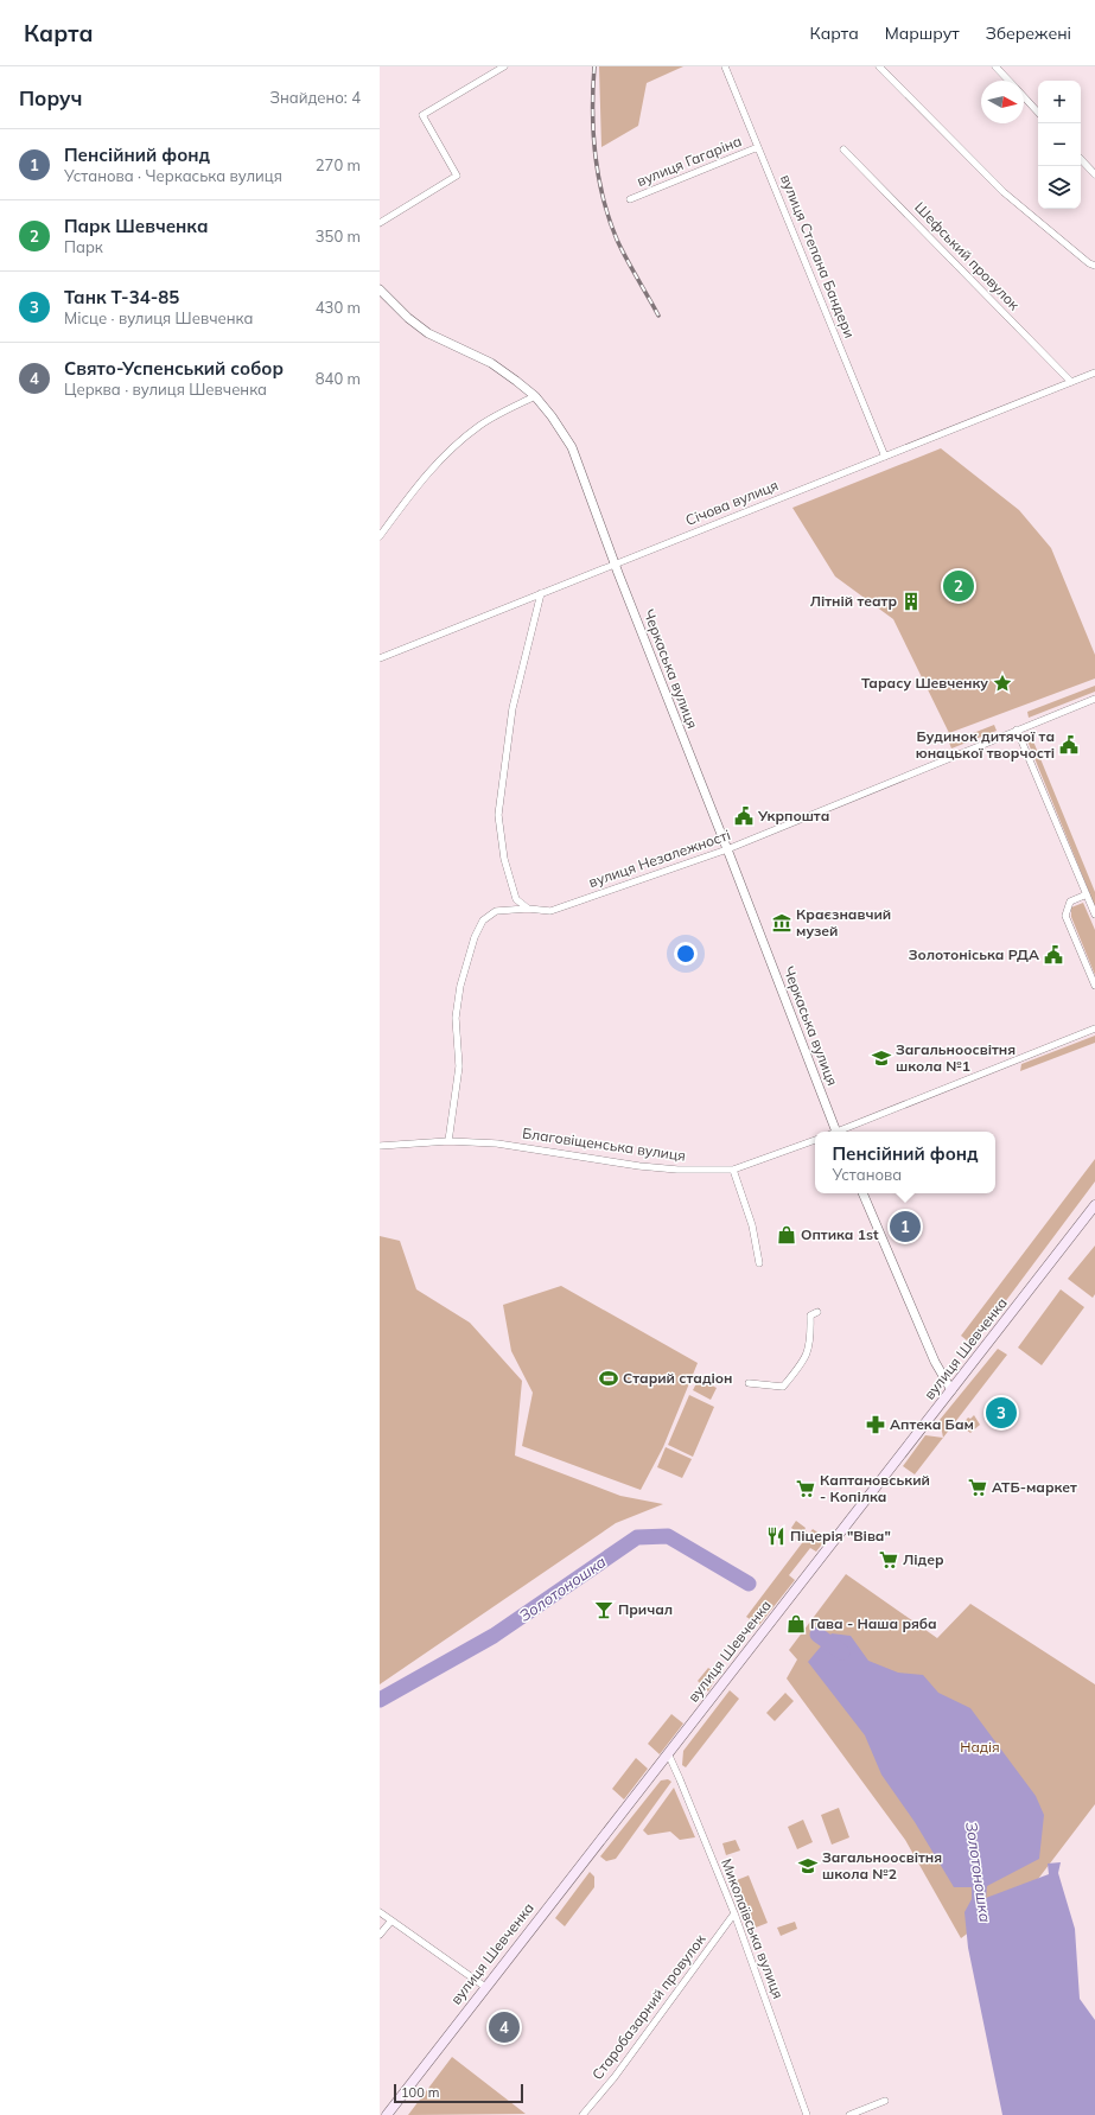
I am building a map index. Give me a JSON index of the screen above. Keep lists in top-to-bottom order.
{
  "streets": {
    "main road": ["вулиця Шевченка"],
    "street": [
      "вулиця Гагаріна",
      "вулиця Степана Бандери",
      "Шефський провулок",
      "Січова вулиця",
      "Черкаська вулиця",
      "вулиця Незалежності",
      "Благовіщенська вулиця",
      "Миколаївська вулиця",
      "Старобазарний провулок"
    ]
  },
  "crossings": [
    ["вулиця Гагаріна", "вулиця Степана Бандери"],
    ["вулиця Степана Бандери", "Січова вулиця"],
    ["Шефський провулок", "Січова вулиця"],
    ["Січова вулиця", "Черкаська вулиця"],
    ["Черкаська вулиця", "вулиця Незалежності"],
    ["вулиця Незалежності", "Благовіщенська вулиця"],
    ["вулиця Шевченка", "Миколаївська вулиця"],
    ["Миколаївська вулиця", "Старобазарний провулок"]
  ],
  "water": ["Золотоношка"],
  "parks": ["Надія"],
  "places": {
    "building": ["Літній театр"],
    "place": ["Тарасу Шевченку"],
    "public building": ["Будинок дитячої та юнацької творчості", "Укрпошта", "Золотоніська РДА"],
    "museum": ["Краєзнавчий музей"],
    "school or university": ["Загальноосвітня школа №1", "Загальноосвітня школа №2"],
    "shop": ["Оптика 1st", "Гава - Наша ряба"],
    "sports": ["Старий стадіон"],
    "pharmacy": ["Аптека Бам"],
    "supermarket": ["АТБ-маркет", "Каптановський - Копілка", "Лідер"],
    "restaurant": ["Піцерія \"Віва\""],
    "bar": ["Причал"]
  },
  "scale_bar": "100 m",
  "north": "right",
  "page": {
    "header": "Карта",
    "nav": ["Карта", "Маршрут", "Збережені"],
    "heading": ["Поруч", "Знайдено: 4"],
    "map_buttons": ["+", "−"],
    "list": [
      {
        "mark": "1",
        "name": "Пенсійний фонд",
        "note": "Установа · Черкаська вулиця",
        "value": "270 m"
      },
      {
        "mark": "2",
        "name": "Парк Шевченка",
        "note": "Парк",
        "value": "350 m"
      },
      {
        "mark": "3",
        "name": "Танк Т-34-85",
        "note": "Місце · вулиця Шевченка",
        "value": "430 m"
      },
      {
        "mark": "4",
        "name": "Свято-Успенський собор",
        "note": "Церква · вулиця Шевченка",
        "value": "840 m"
      }
    ],
    "pins": [
      "2",
      "1",
      "3",
      "4"
    ],
    "popup": ["Пенсійний фонд", "Установа"],
    "scale": "100 m"
  }
}
